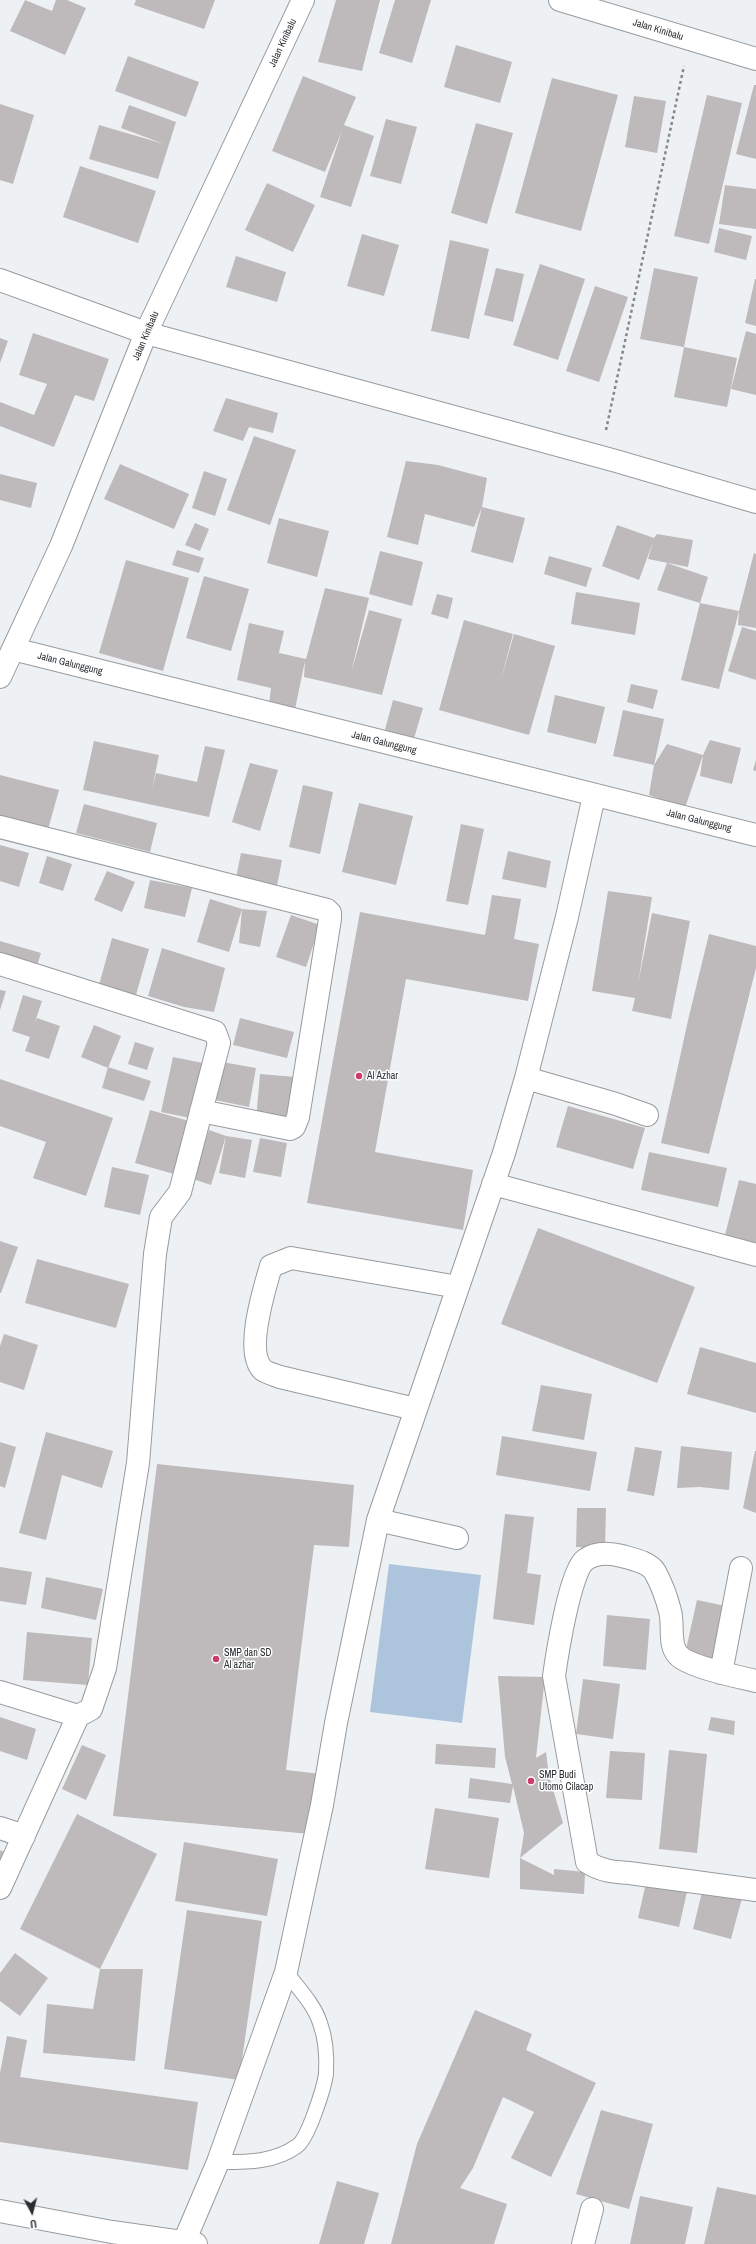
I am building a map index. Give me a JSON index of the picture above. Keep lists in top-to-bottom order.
{
  "streets": {
    "street": ["Jalan Kinibalu", "Jalan Galunggung"]
  },
  "crossings": [
    ["Jalan Kinibalu", "Jalan Galunggung"]
  ],
  "places": ["Al Azhar", "SMP dan SD Al azhar", "SMP Budi Utomo Cilacap"],
  "north": "bottom"
}
